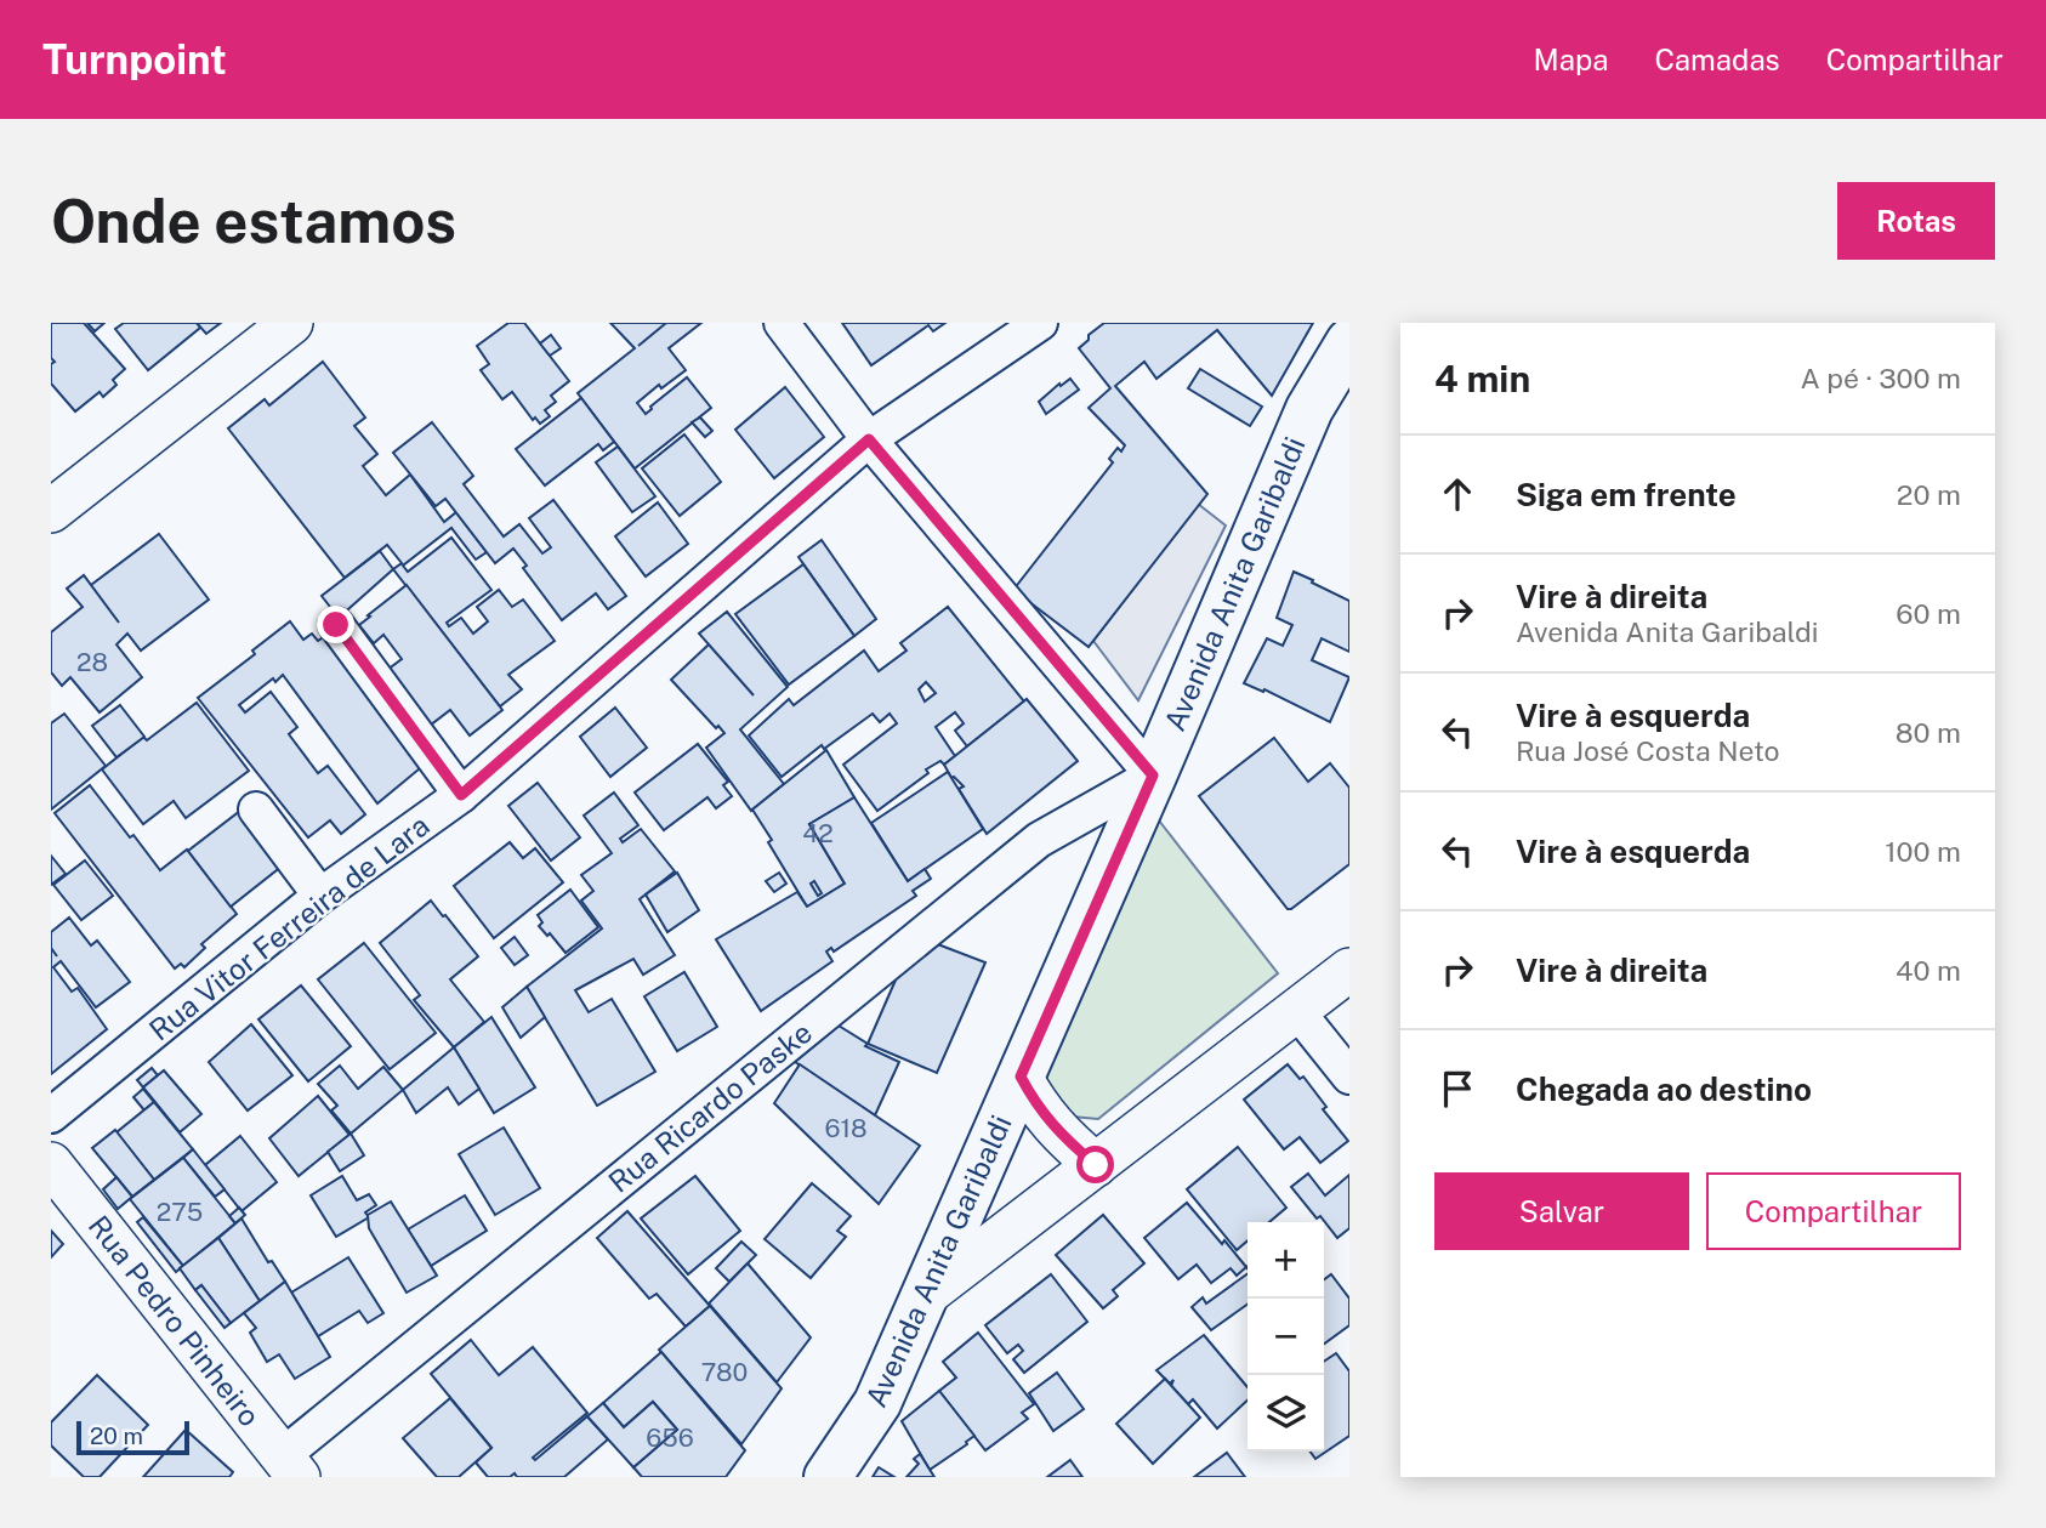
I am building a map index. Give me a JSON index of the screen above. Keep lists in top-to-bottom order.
{
  "streets": {
    "main road": ["Avenida Anita Garibaldi"],
    "street": ["Rua Vitor Ferreira de Lara", "Rua Ricardo Paske", "Rua Pedro Pinheiro"]
  },
  "crossings": [
    ["Avenida Anita Garibaldi", "Rua Ricardo Paske"],
    ["Rua Ricardo Paske", "Rua Pedro Pinheiro"]
  ],
  "house_numbers": [
    "28",
    "42",
    "618",
    "275",
    "780",
    "656"
  ],
  "scale_bar": "20 m",
  "page": {
    "header": "Turnpoint",
    "nav": ["Mapa", "Camadas", "Compartilhar"],
    "buttons": [
      "Rotas",
      ["Salvar", "Compartilhar"]
    ],
    "title": "Onde estamos",
    "heading": ["4 min", "A pé · 300 m"],
    "list": [
      ["Siga em frente", "20 m"],
      ["Vire à direita", "Avenida Anita Garibaldi", "60 m"],
      ["Vire à esquerda", "Rua José Costa Neto", "80 m"],
      ["Vire à esquerda", "100 m"],
      ["Vire à direita", "40 m"],
      "Chegada ao destino"
    ],
    "map_buttons": ["+", "−"],
    "scale": "20 m"
  }
}
